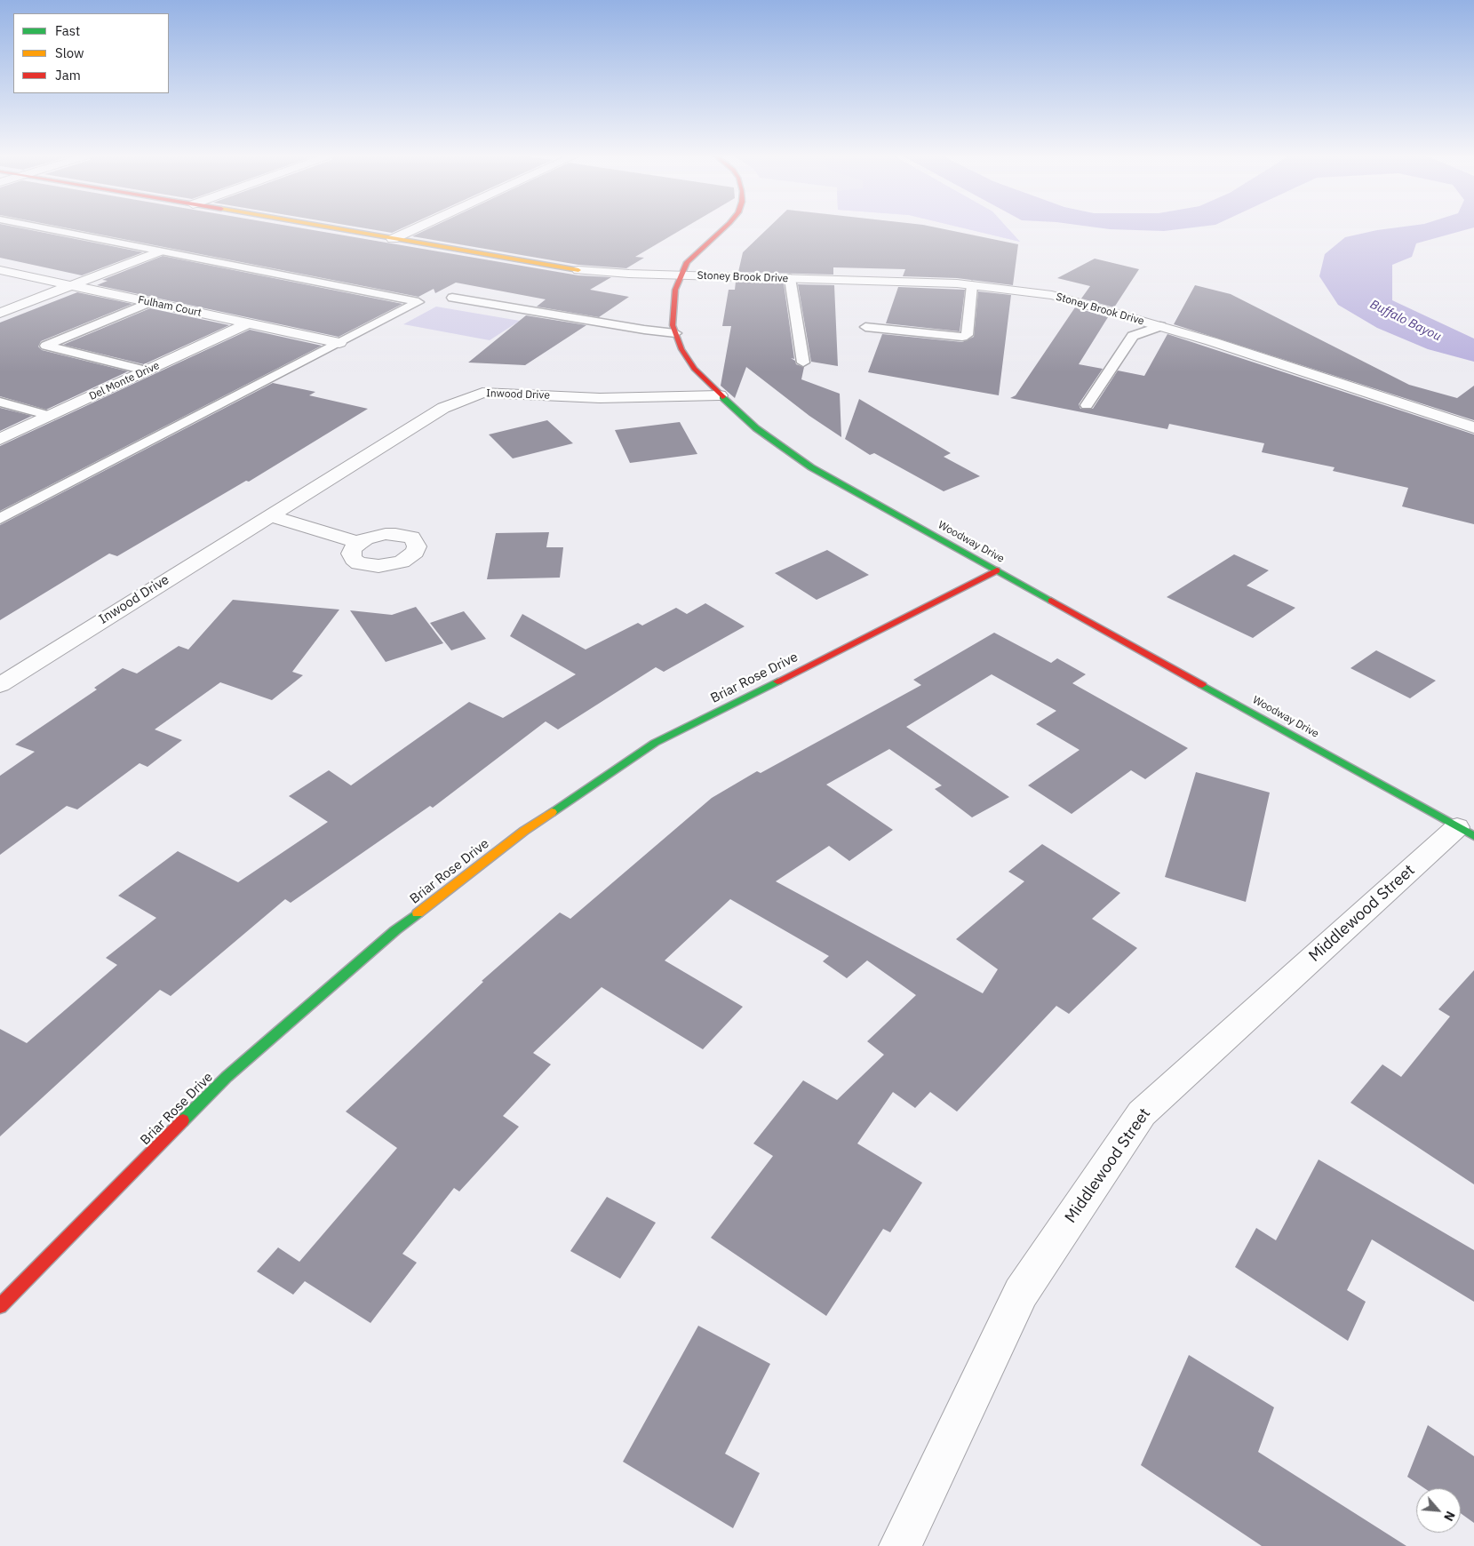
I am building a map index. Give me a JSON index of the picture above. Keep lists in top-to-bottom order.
{
  "streets": {
    "street": [
      "Stoney Brook Drive",
      "Fulham Court",
      "Del Monte Drive",
      "Inwood Drive",
      "Woodway Drive",
      "Briar Rose Drive",
      "Middlewood Street"
    ]
  },
  "crossings": [
    ["Stoney Brook Drive", "Woodway Drive"],
    ["Fulham Court", "Del Monte Drive"],
    ["Inwood Drive", "Woodway Drive"],
    ["Woodway Drive", "Briar Rose Drive"],
    ["Woodway Drive", "Middlewood Street"]
  ],
  "water": ["Buffalo Bayou"],
  "legend": ["Fast", "Slow", "Jam"],
  "north": "bottom right"
}
